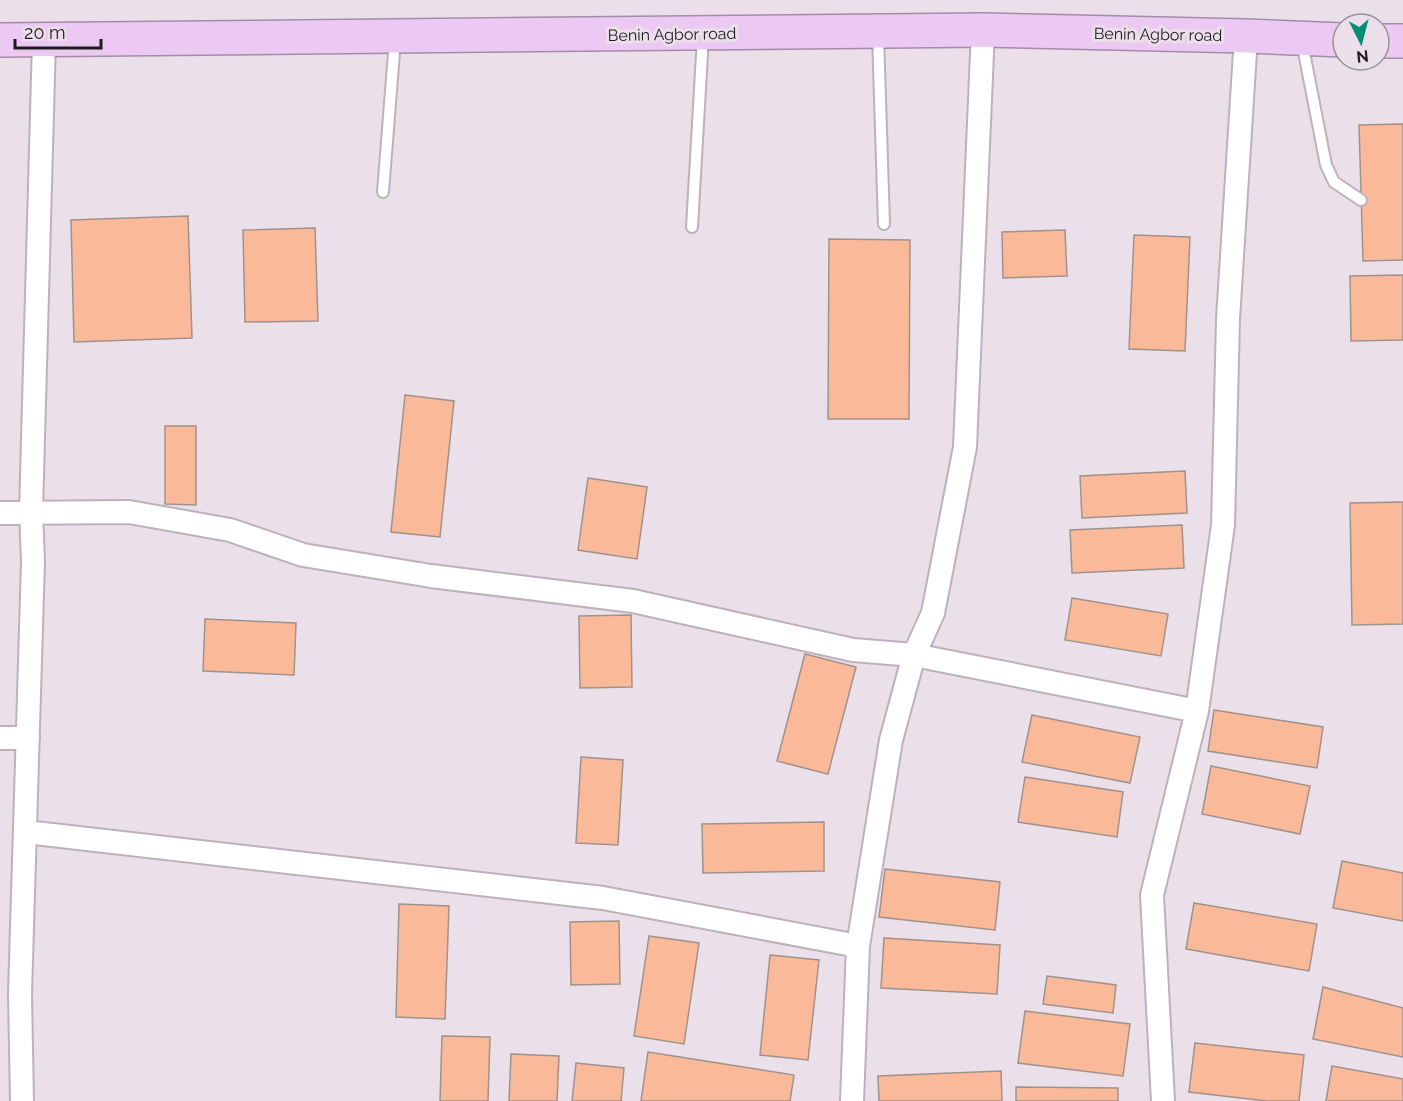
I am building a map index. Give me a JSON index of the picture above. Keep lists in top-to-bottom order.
{
  "streets": {
    "highway": ["Benin Agbor road"]
  },
  "scale_bar": "20 m",
  "north": "bottom"
}
